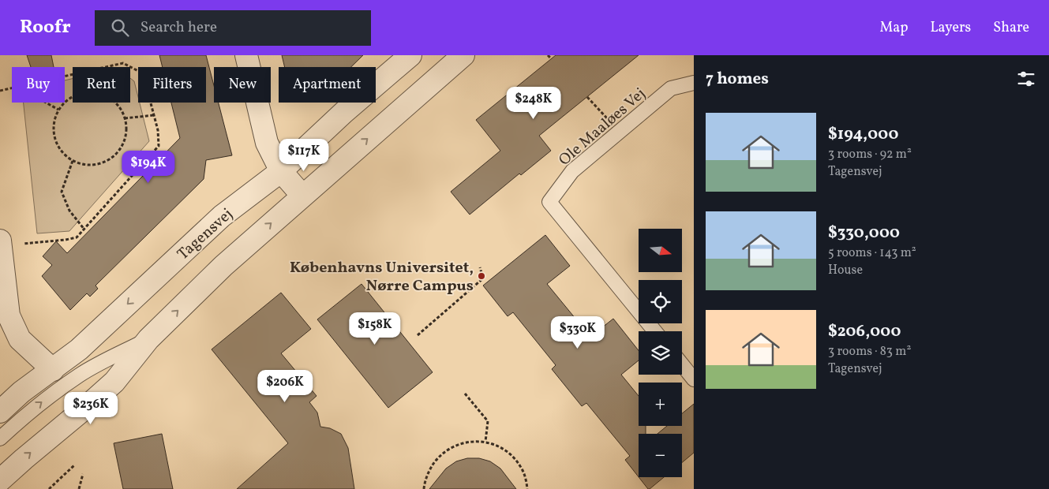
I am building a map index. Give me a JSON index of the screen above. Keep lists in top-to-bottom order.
{
  "streets": {
    "street": ["Tagensvej"],
    "lane": ["Ole Maaløes Vej"]
  },
  "places": ["Københavns Universitet, Nørre Campus"],
  "north": "right",
  "page": {
    "header": "Roofr",
    "search": "Search here",
    "nav": ["Map", "Layers", "Share"],
    "heading": "7 homes",
    "chip": [
      "Buy",
      "Rent",
      "Filters",
      "New",
      "Apartment"
    ],
    "price": [
      "$248K",
      "$117K",
      "$194K",
      "$158K",
      "$330K",
      "$206K",
      "$236K"
    ],
    "list": [
      {
        "name": "$194,000",
        "note": "3 rooms · 92 m² · Tagensvej"
      },
      {
        "name": "$330,000",
        "note": "5 rooms · 143 m² · House"
      },
      {
        "name": "$206,000",
        "note": "3 rooms · 83 m² · Tagensvej"
      }
    ],
    "map_buttons": ["+", "−"]
  }
}
